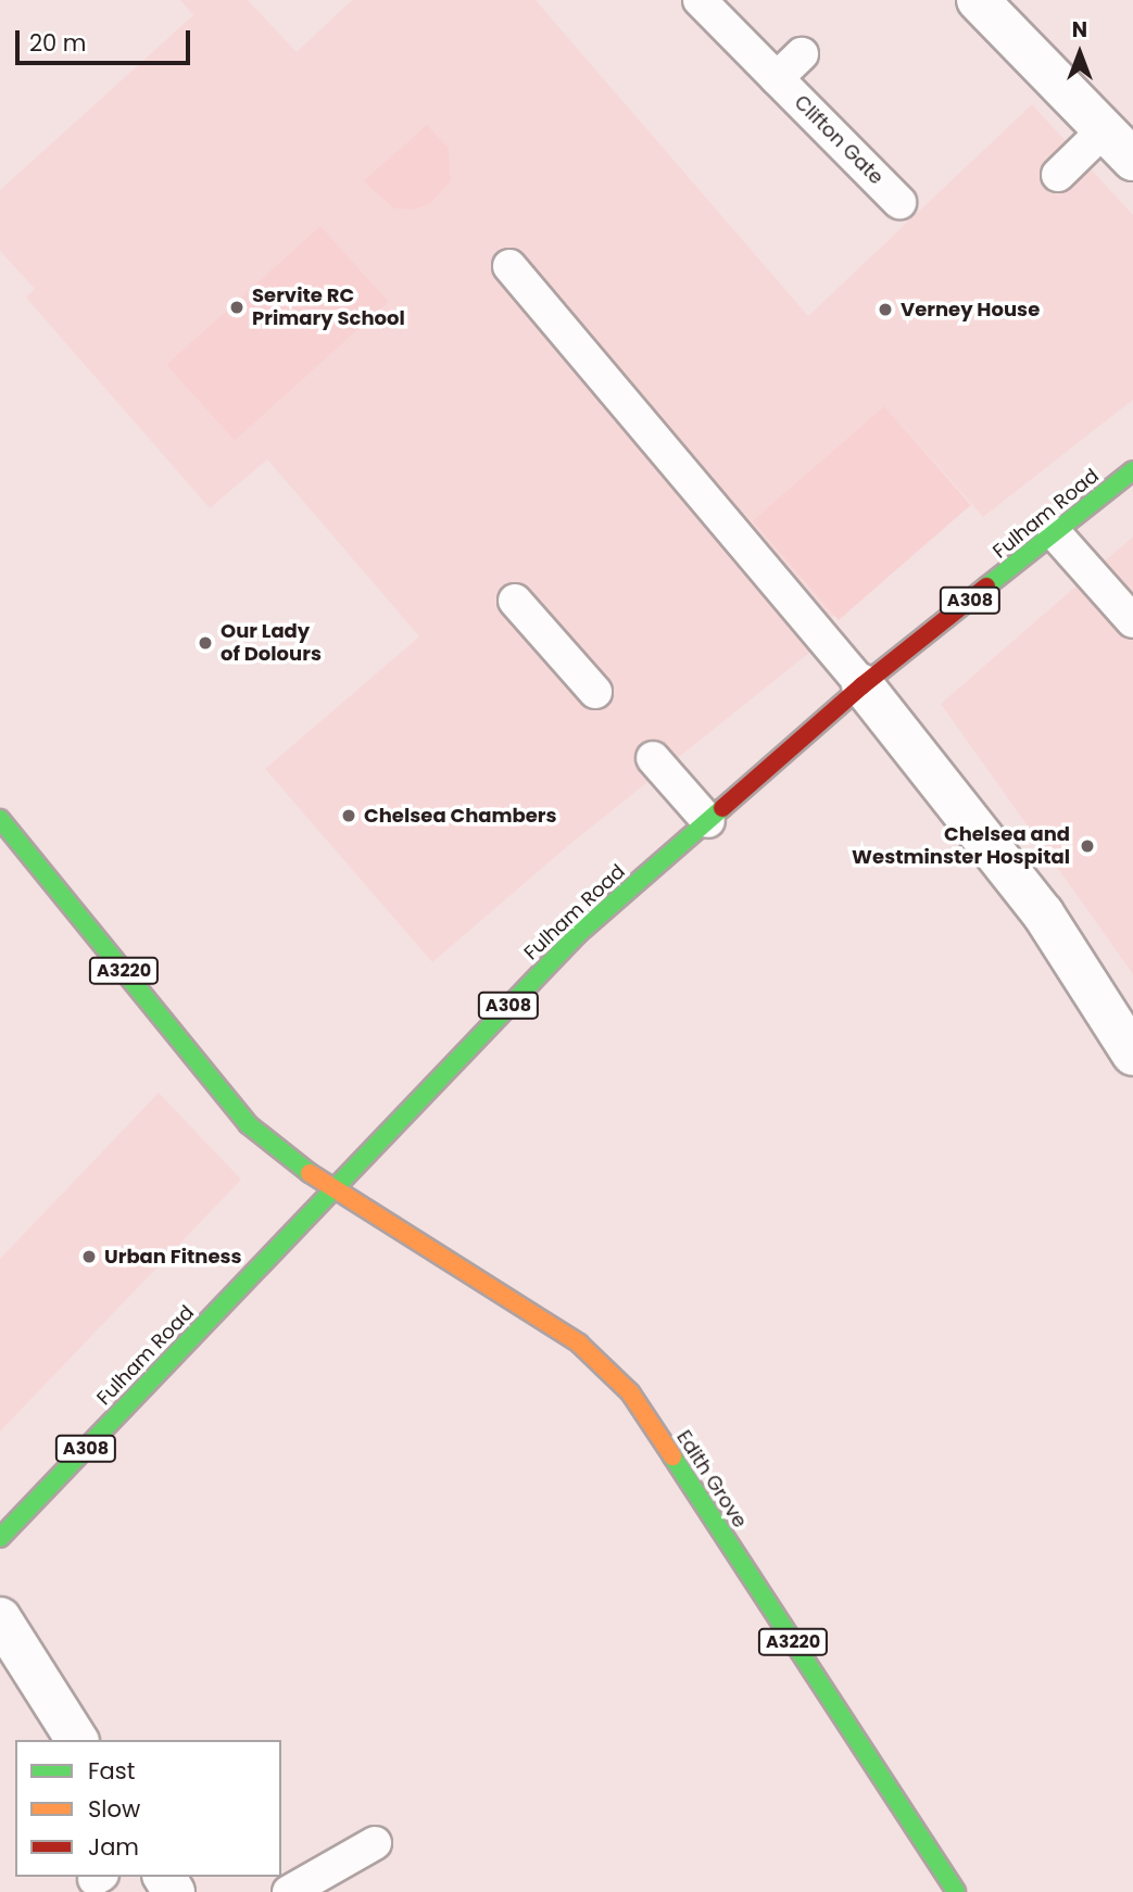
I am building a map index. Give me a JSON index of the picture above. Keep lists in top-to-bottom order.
{
  "streets": {
    "main road": [
      "Fulham Road",
      "A308",
      "A3220",
      "Edith Grove"
    ],
    "lane": ["Clifton Gate"]
  },
  "crossings": [
    ["Fulham Road", "A3220"],
    ["Fulham Road", "Edith Grove"],
    ["A3220", "Edith Grove"]
  ],
  "places": [
    "Servite RC Primary School",
    "Verney House",
    "Our Lady of Dolours",
    "Chelsea Chambers",
    "Chelsea and Westminster Hospital",
    "Urban Fitness"
  ],
  "legend": ["Fast", "Slow", "Jam"],
  "scale_bar": "20 m",
  "north": "top"
}
